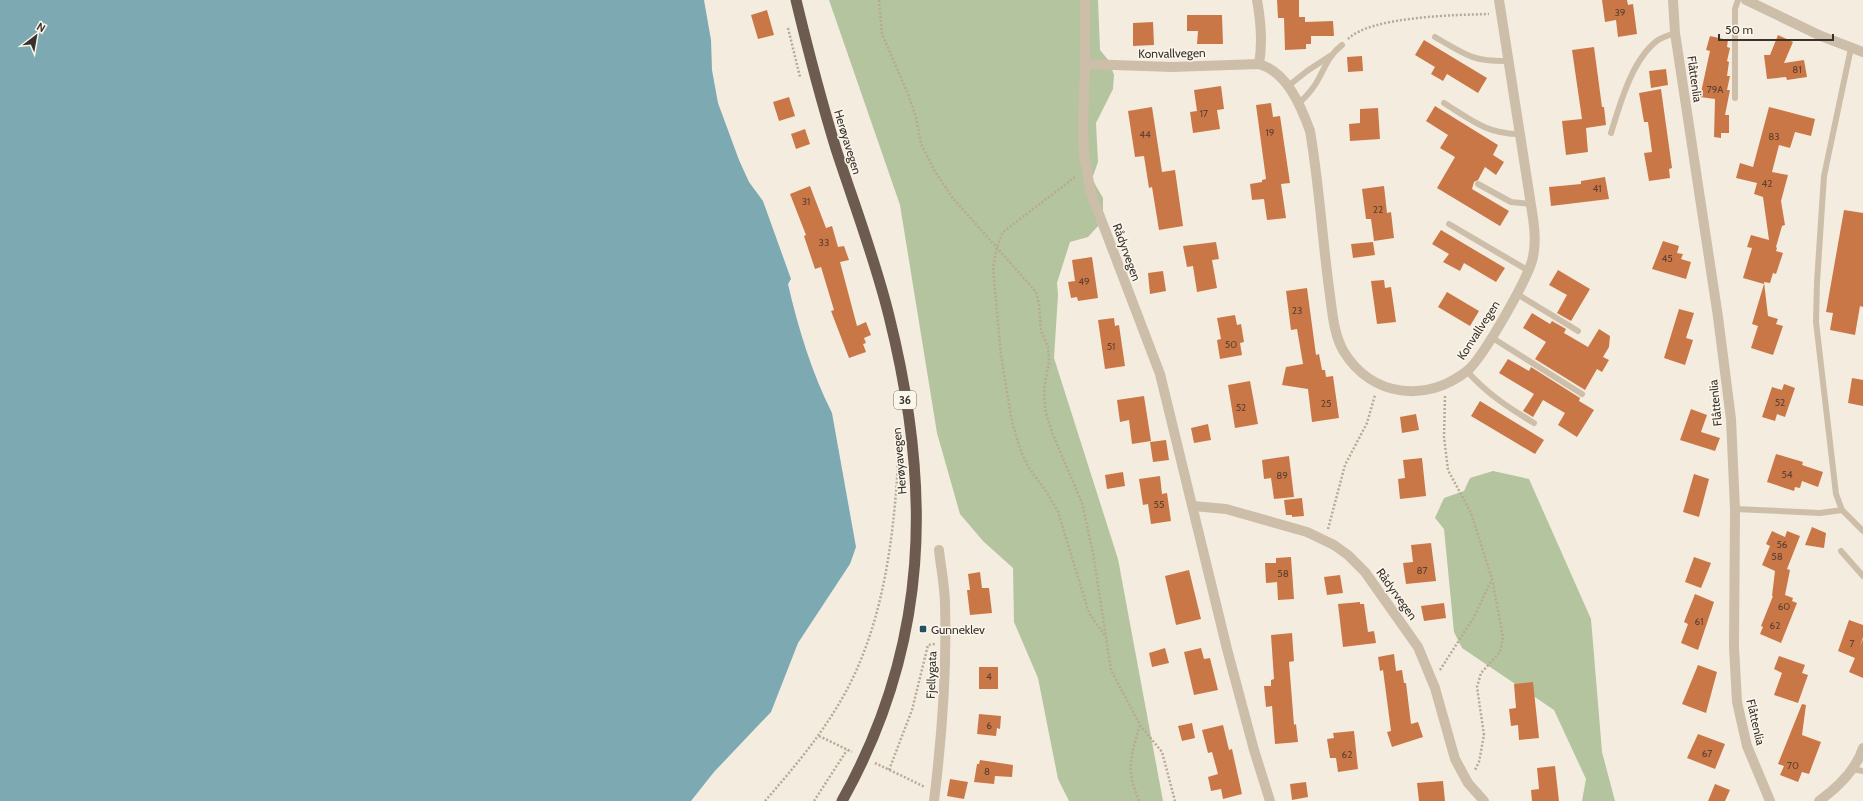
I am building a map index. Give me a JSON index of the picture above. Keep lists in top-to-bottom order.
{
  "streets": {
    "highway": ["Herøyavegen", "36"],
    "street": [
      "Konvallvegen",
      "Flåttenlia",
      "Rådyrvegen",
      "Fjellygata"
    ]
  },
  "crossings": [
    ["Konvallvegen", "Rådyrvegen"]
  ],
  "places": {
    "transit": ["Gunneklev"]
  },
  "house_numbers": [
    "39",
    "81",
    "79A",
    "17",
    "19",
    "44",
    "83",
    "42",
    "41",
    "31",
    "22",
    "33",
    "45",
    "49",
    "23",
    "50",
    "51",
    "52",
    "25",
    "52",
    "54",
    "89",
    "55",
    "56",
    "58",
    "87",
    "58",
    "60",
    "61",
    "62",
    "7",
    "4",
    "6",
    "67",
    "62",
    "70",
    "8"
  ],
  "scale_bar": "50 m",
  "north": "top right"
}
